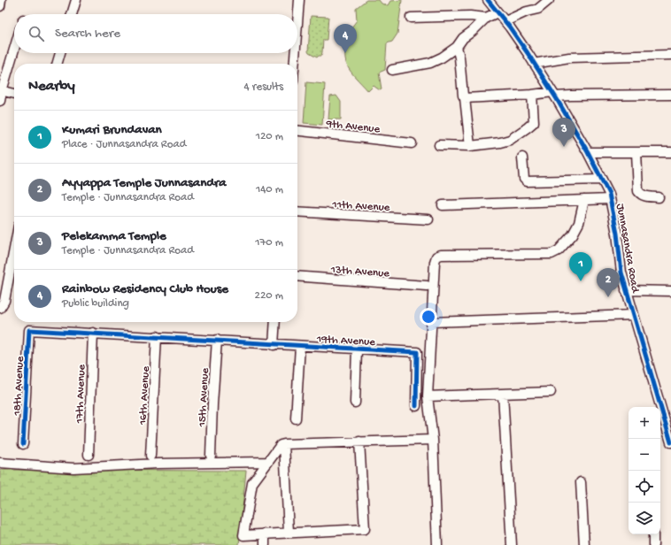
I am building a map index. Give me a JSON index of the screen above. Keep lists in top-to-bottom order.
{
  "streets": {
    "street": [
      "9th Avenue",
      "11th Avenue",
      "Junnasandra Road",
      "13th Avenue",
      "19th Avenue",
      "18th Avenue",
      "17th Avenue",
      "16th Avenue",
      "15th Avenue"
    ]
  },
  "crossings": [
    ["19th Avenue", "18th Avenue"],
    ["19th Avenue", "17th Avenue"],
    ["19th Avenue", "16th Avenue"],
    ["19th Avenue", "15th Avenue"]
  ],
  "page": {
    "search": "Search here",
    "pins": [
      "4",
      "3",
      "1",
      "2"
    ],
    "heading": ["Nearby", "4 results"],
    "list": [
      {
        "mark": "1",
        "name": "Kumari Brundavan",
        "note": "Place · Junnasandra Road",
        "value": "120 m"
      },
      {
        "mark": "2",
        "name": "Ayyappa Temple Junnasandra",
        "note": "Temple · Junnasandra Road",
        "value": "140 m"
      },
      {
        "mark": "3",
        "name": "Pelekamma Temple",
        "note": "Temple · Junnasandra Road",
        "value": "170 m"
      },
      {
        "mark": "4",
        "name": "Rainbow Residency Club House",
        "note": "Public building",
        "value": "220 m"
      }
    ],
    "map_buttons": ["+", "−"]
  }
}
